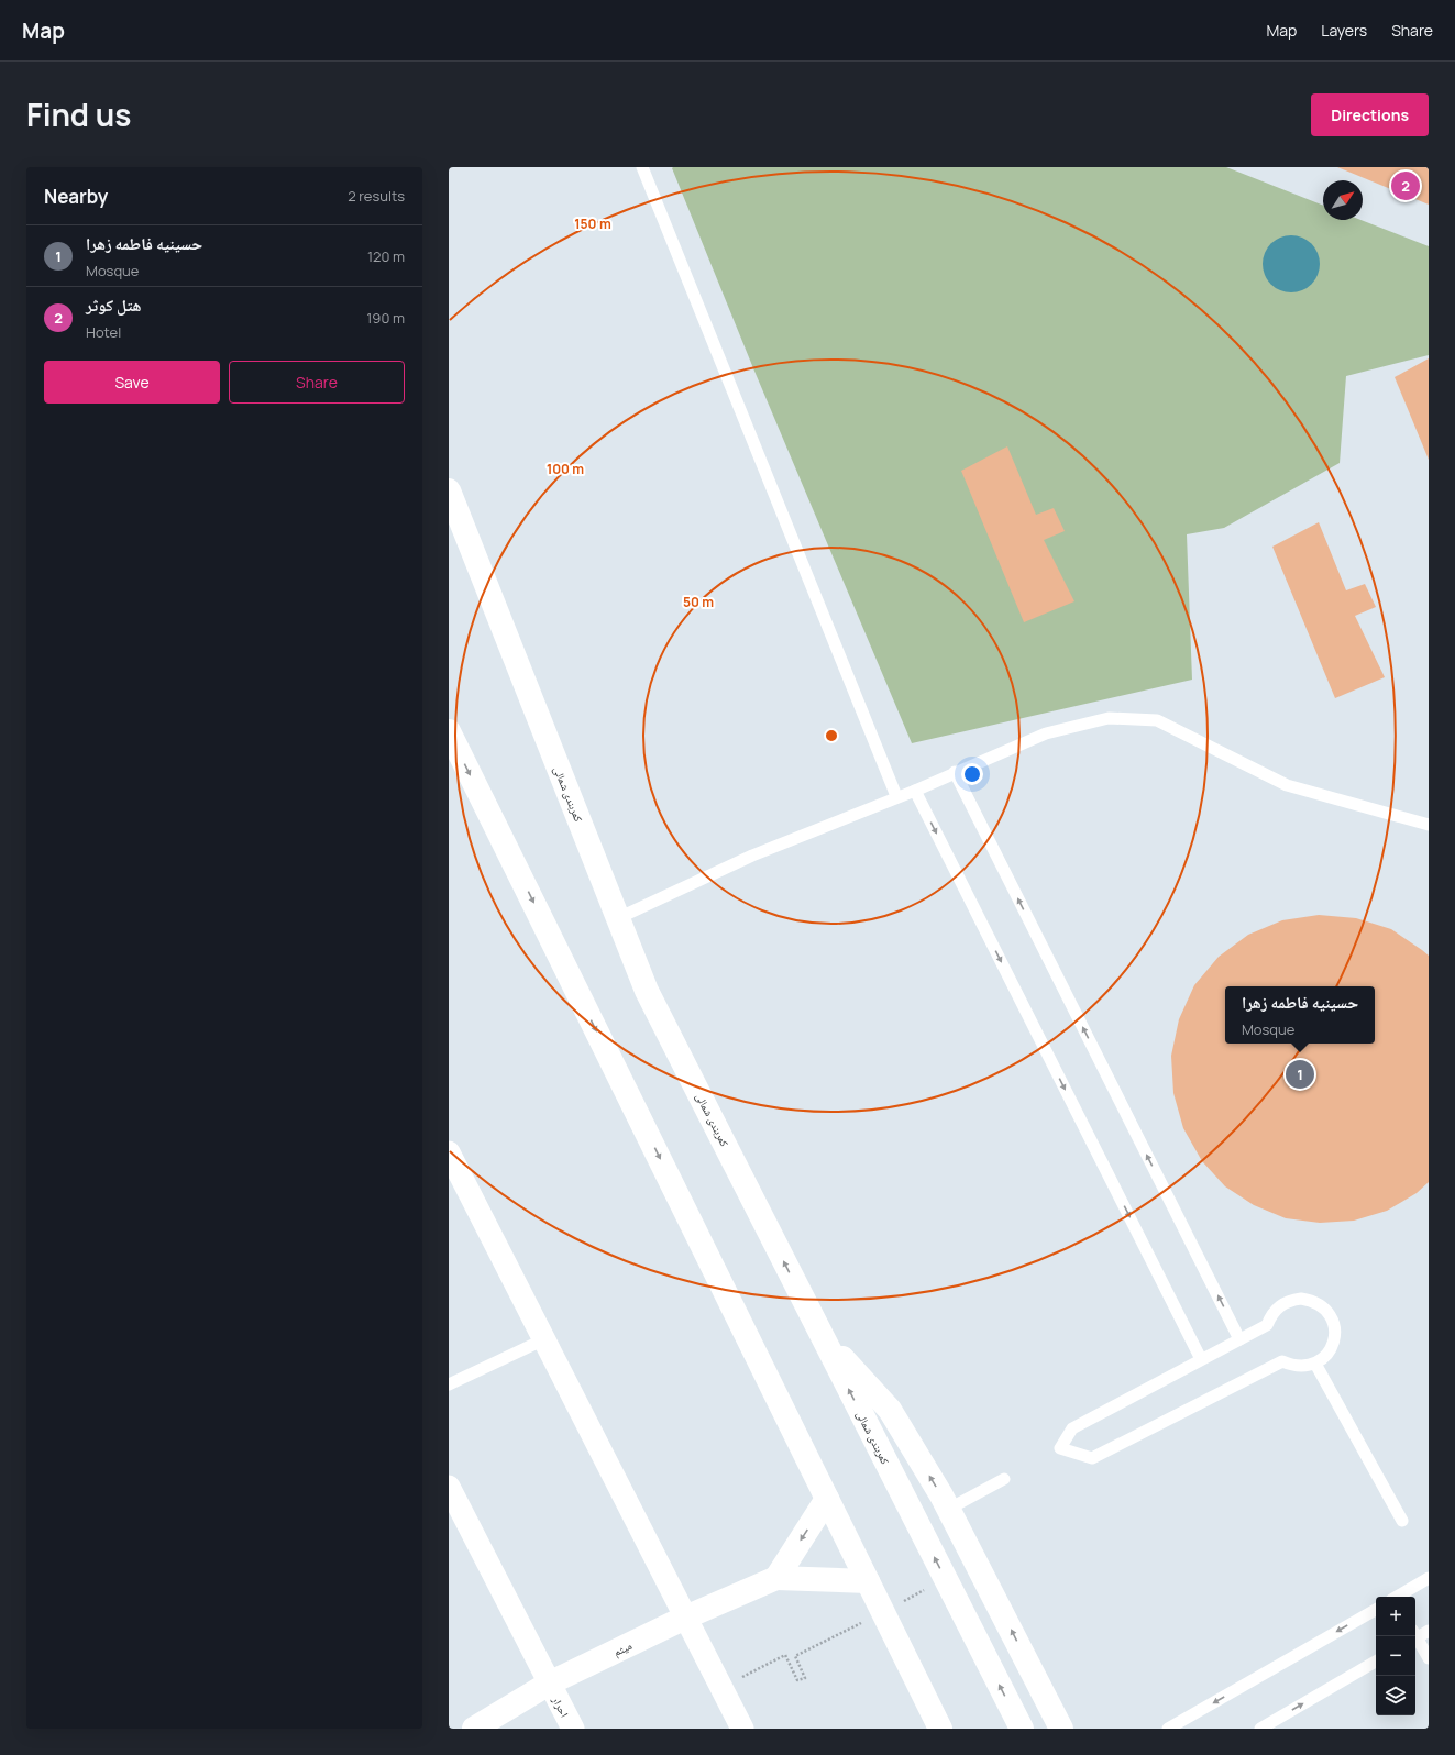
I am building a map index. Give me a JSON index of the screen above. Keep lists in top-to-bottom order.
{
  "streets": {
    "main road": ["کمربندی شمالی", "میثم"],
    "street": ["احرار"]
  },
  "crossings": [
    ["میثم", "احرار"]
  ],
  "north": "top right",
  "page": {
    "header": "Map",
    "nav": ["Map", "Layers", "Share"],
    "title": "Find us",
    "buttons": [
      "Directions",
      ["Save", "Share"]
    ],
    "heading": ["Nearby", "2 results"],
    "pins": ["2", "1"],
    "list": [
      {
        "mark": "1",
        "name": "حسینیه فاطمه زهرا",
        "note": "Mosque",
        "value": "120 m"
      },
      {
        "mark": "2",
        "name": "هتل کوثر",
        "note": "Hotel",
        "value": "190 m"
      }
    ],
    "popup": ["حسینیه فاطمه زهرا", "Mosque"],
    "map_buttons": ["+", "−"]
  },
  "rings": ["150 m", "100 m", "50 m"]
}
